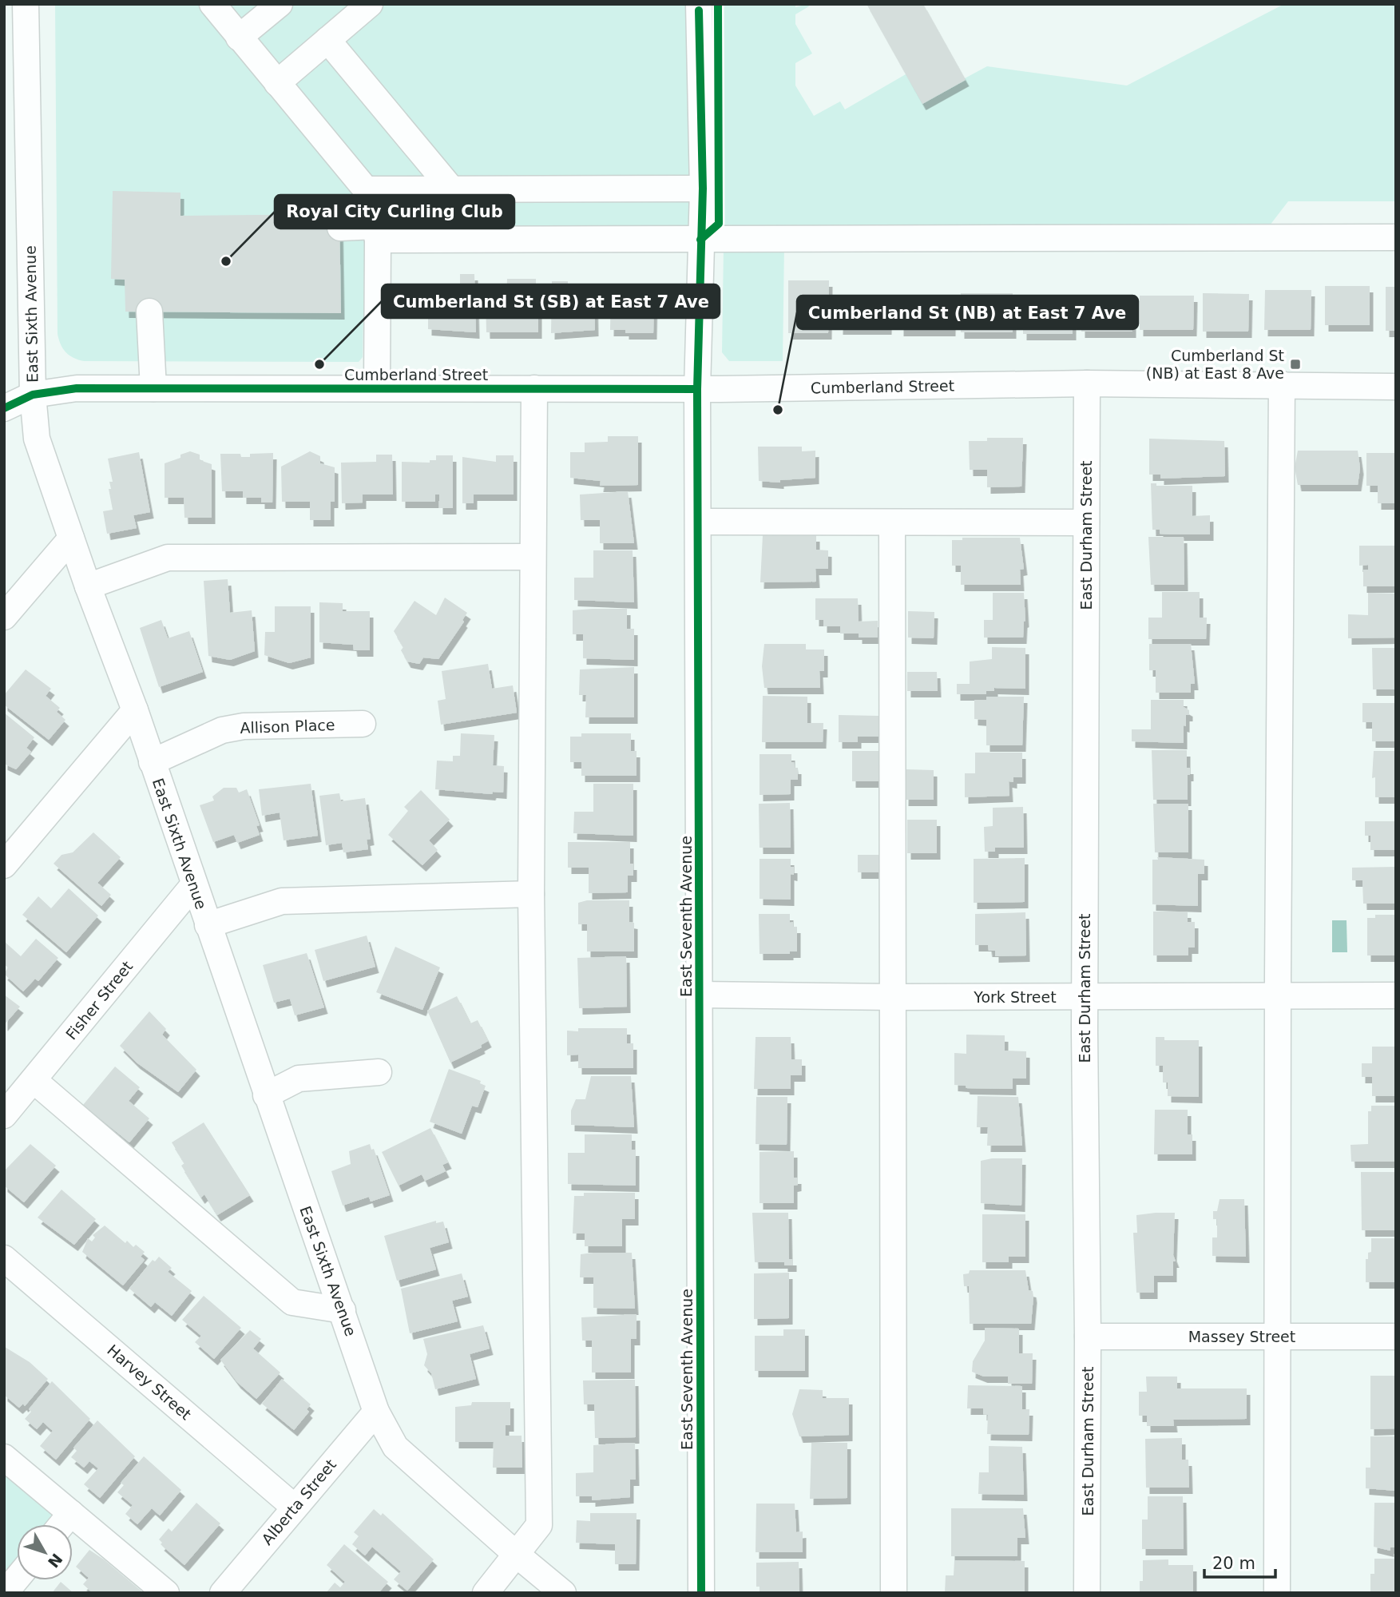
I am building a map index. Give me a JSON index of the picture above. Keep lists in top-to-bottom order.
{
  "streets": {
    "street": [
      "East Sixth Avenue",
      "Cumberland Street",
      "East Durham Street",
      "Allison Place",
      "East Seventh Avenue",
      "York Street",
      "Fisher Street",
      "Massey Street",
      "Harvey Street",
      "Alberta Street"
    ]
  },
  "crossings": [
    ["East Sixth Avenue", "Cumberland Street"],
    ["East Sixth Avenue", "Allison Place"],
    ["East Sixth Avenue", "Fisher Street"],
    ["East Sixth Avenue", "Alberta Street"],
    ["Cumberland Street", "East Durham Street"],
    ["Cumberland Street", "East Seventh Avenue"],
    ["East Durham Street", "York Street"],
    ["East Durham Street", "Massey Street"],
    ["East Seventh Avenue", "York Street"],
    ["Harvey Street", "Alberta Street"]
  ],
  "places": {
    "other": ["Royal City Curling Club", "Cumberland St (SB) at East 7 Ave", "Cumberland St (NB) at East 7 Ave"],
    "transit": ["Cumberland St (NB) at East 8 Ave"]
  },
  "scale_bar": "20 m",
  "north": "bottom right"
}
